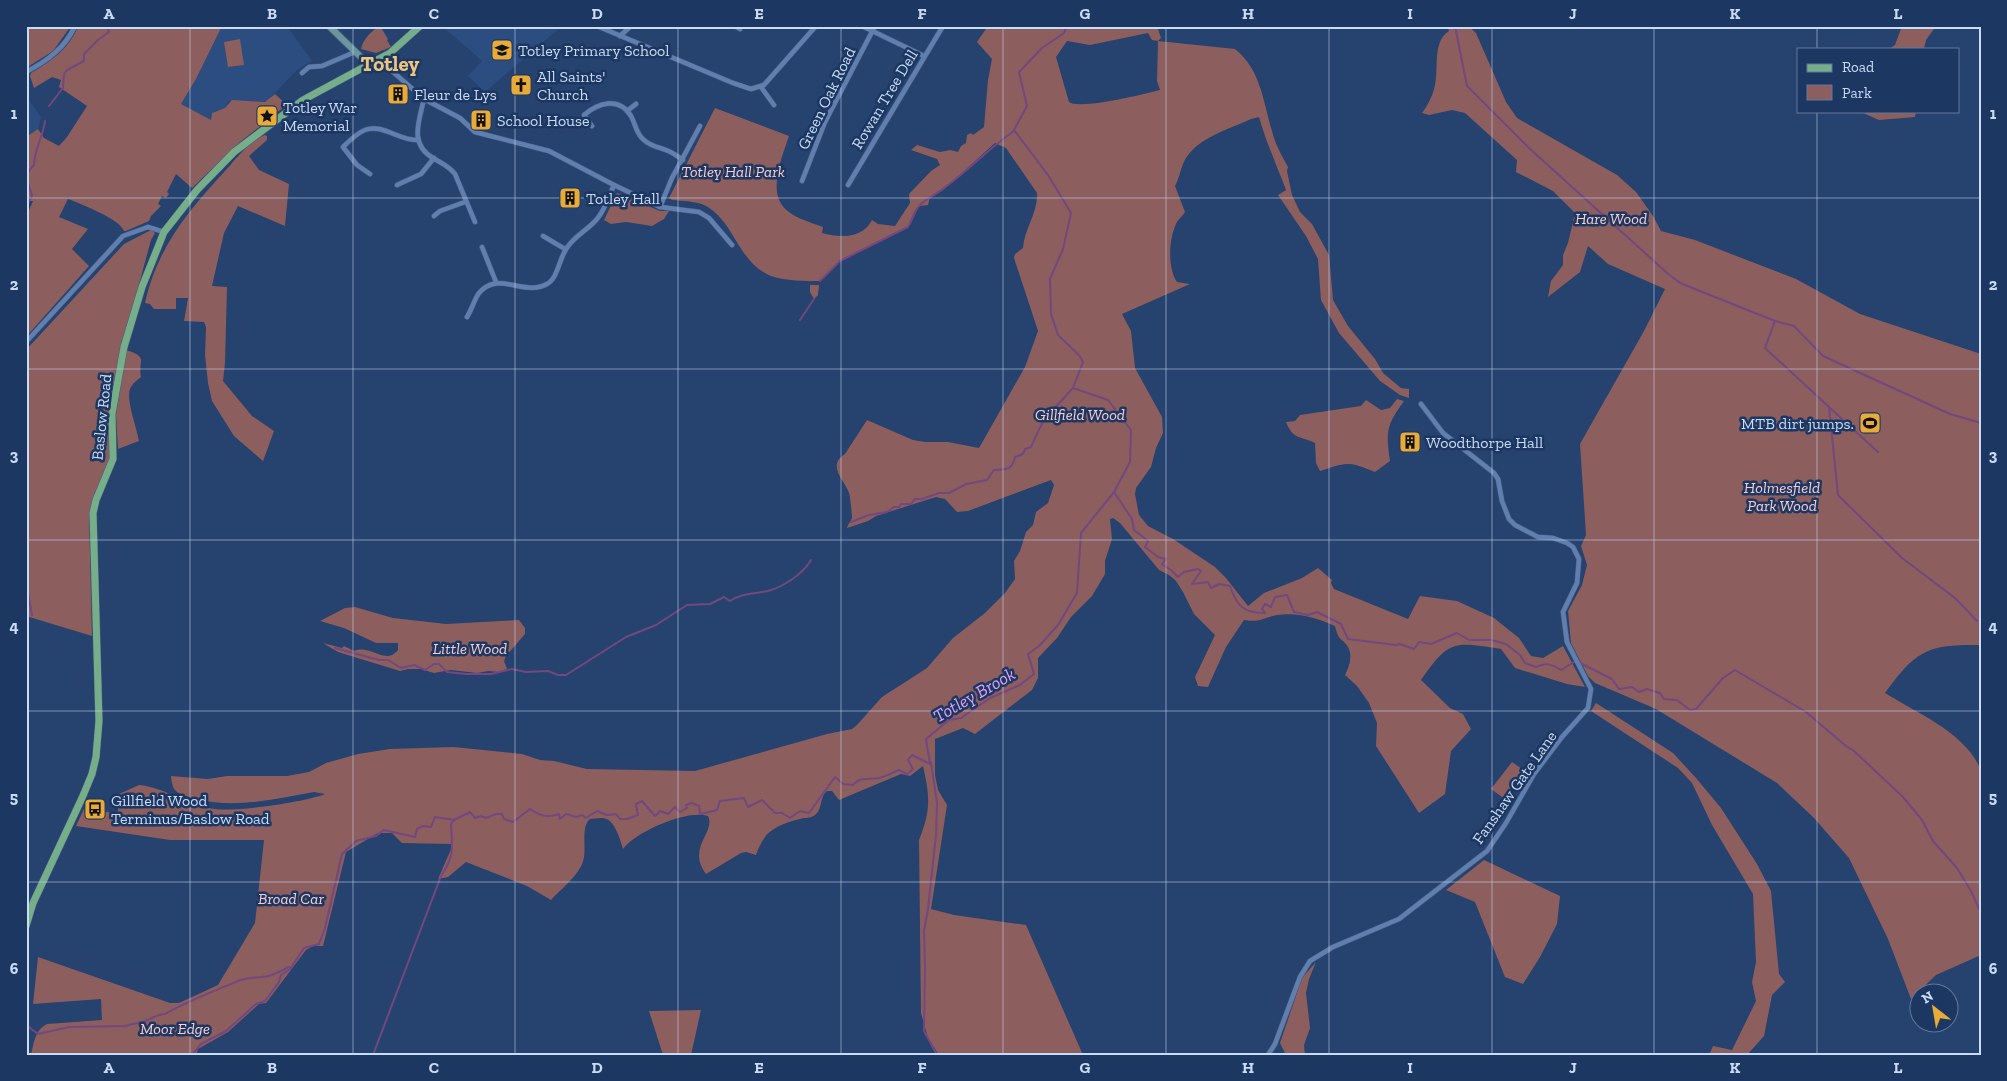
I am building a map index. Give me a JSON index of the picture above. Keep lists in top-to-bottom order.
{
  "streets": {
    "main road": ["Baslow Road"],
    "street": ["Green Oak Road", "Rowan Tree Dell", "Fanshaw Gate Lane"]
  },
  "districts": ["Totley"],
  "water": ["Totley Brook"],
  "parks": [
    "Totley Hall Park",
    "Hare Wood",
    "Gillfield Wood",
    "Holmesfield Park Wood",
    "Little Wood",
    "Broad Car",
    "Moor Edge"
  ],
  "places": {
    "school or university": ["Totley Primary School"],
    "church": ["All Saints' Church"],
    "building": [
      "Fleur de Lys",
      "School House",
      "Totley Hall",
      "Woodthorpe Hall"
    ],
    "place": ["Totley War Memorial"],
    "sports": ["MTB dirt jumps."],
    "bus stop": ["Gillfield Wood Terminus/Baslow Road"]
  },
  "legend": ["Road", "Park"],
  "north": "top left",
  "grid": {
    "columns": [
      "A",
      "B",
      "C",
      "D",
      "E",
      "F",
      "G",
      "H",
      "I",
      "J",
      "K",
      "L"
    ],
    "rows": [
      "1",
      "2",
      "3",
      "4",
      "5",
      "6"
    ]
  }
}
